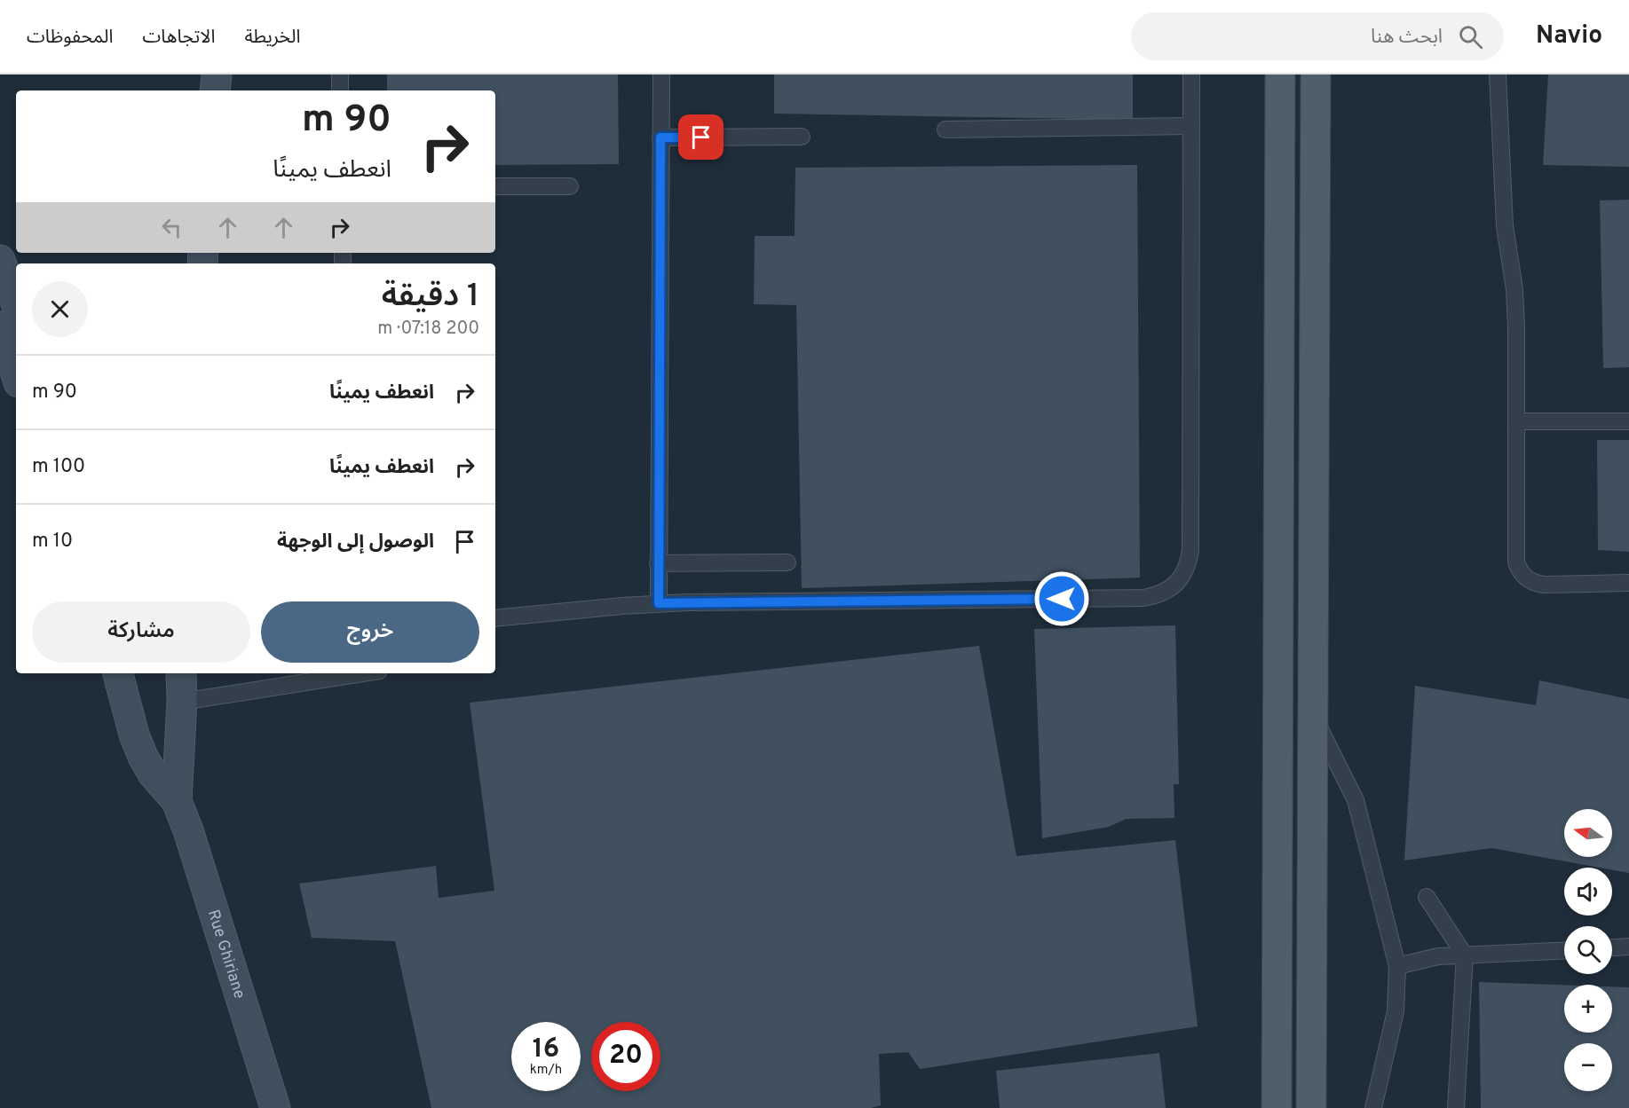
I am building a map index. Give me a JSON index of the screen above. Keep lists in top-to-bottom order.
{
  "streets": {
    "street": ["Rue Ghiriane"]
  },
  "north": "left",
  "page": {
    "header": "Navio",
    "search": "ابحث هنا",
    "nav": ["الخريطة", "الاتجاهات", "المحفوظات"],
    "turn": ["90 m", "انعطف يمينًا"],
    "heading": ["1 دقيقة", "200 m · 07:18"],
    "list": [
      {
        "name": "انعطف يمينًا",
        "value": "90 m"
      },
      {
        "name": "انعطف يمينًا",
        "value": "100 m"
      },
      {
        "name": "الوصول إلى الوجهة",
        "value": "10 m"
      }
    ],
    "buttons": ["خروج", "مشاركة"],
    "map_buttons": ["+", "−"],
    "speed": "16 km/h",
    "limit": "20"
  }
}
